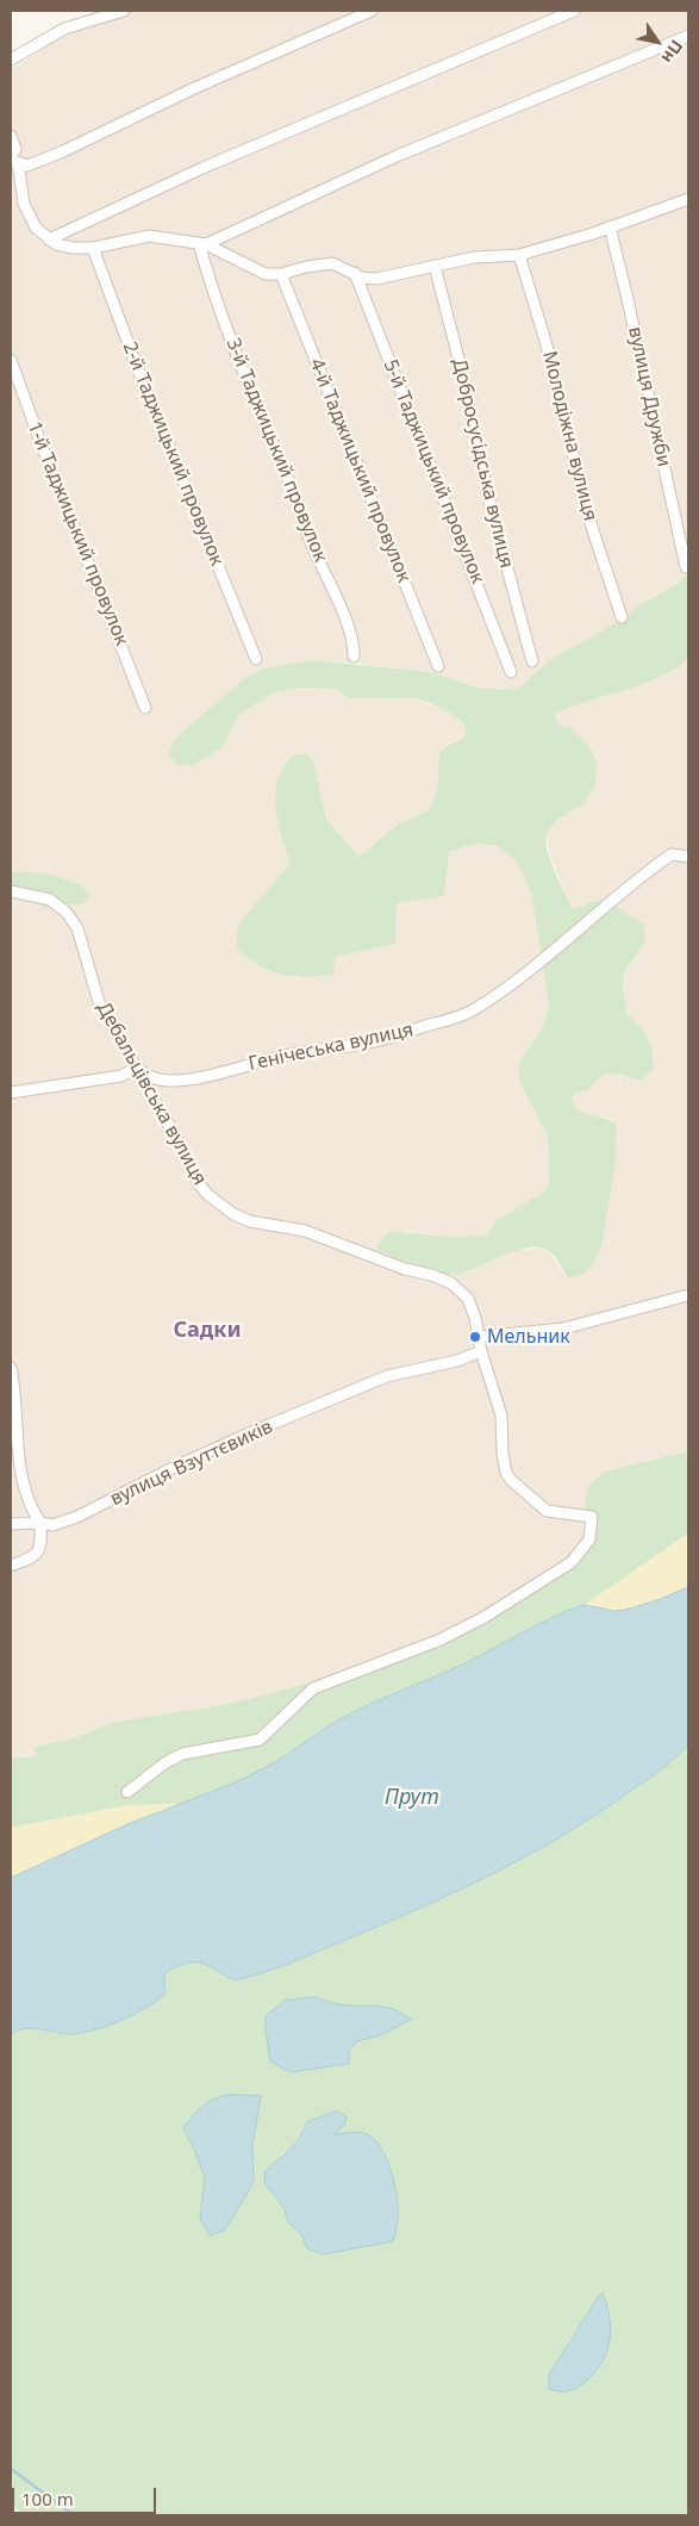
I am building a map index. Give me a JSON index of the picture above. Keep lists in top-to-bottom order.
{
  "streets": {
    "street": [
      "вулиця Дружби",
      "Молодіжна вулиця",
      "3-й Таджицький провулок",
      "2-й Таджицький провулок",
      "Добросусідська вулиця",
      "4-й Таджицький провулок",
      "5-й Таджицький провулок",
      "1-й Таджицький провулок",
      "Генічеська вулиця",
      "Дебальцівська вулиця",
      "вулиця Взуттєвиків"
    ]
  },
  "crossings": [
    ["Генічеська вулиця", "Дебальцівська вулиця"]
  ],
  "districts": ["Садки"],
  "water": ["Прут"],
  "places": ["Мельник"],
  "scale_bar": "100 m",
  "north": "bottom right"
}
